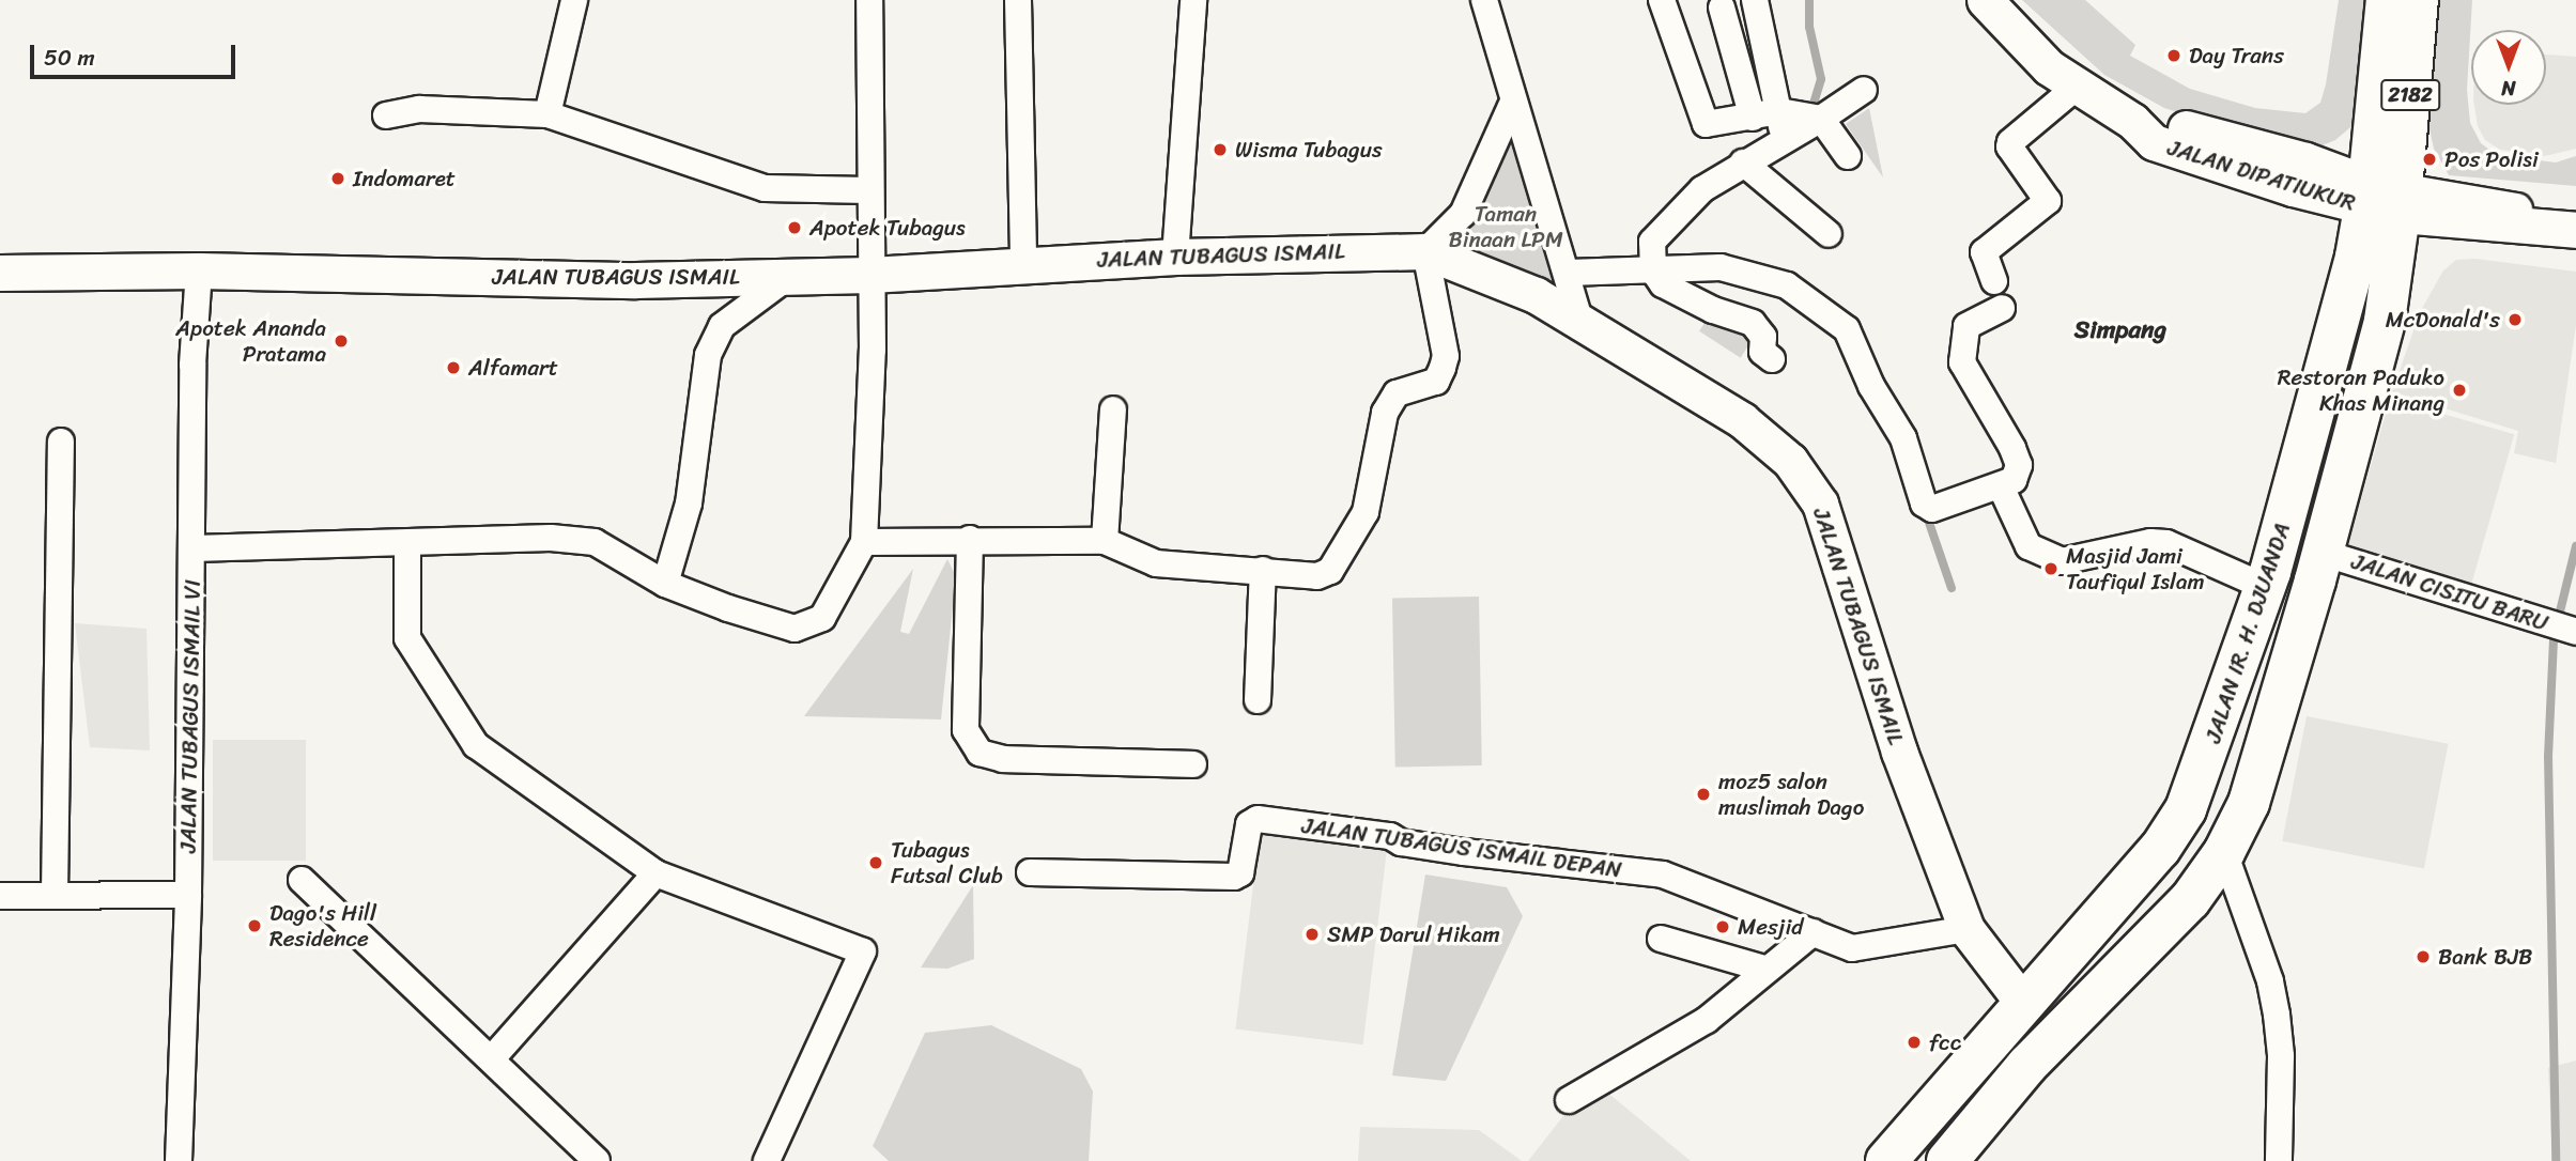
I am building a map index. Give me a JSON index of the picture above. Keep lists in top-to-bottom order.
{
  "streets": {
    "main road": [
      "2182",
      "JALAN DIPATIUKUR",
      "JALAN TUBAGUS ISMAIL",
      "JALAN IR. H. DJUANDA"
    ],
    "street": ["JALAN CISITU BARU", "JALAN TUBAGUS ISMAIL VI", "JALAN TUBAGUS ISMAIL DEPAN"]
  },
  "crossings": [
    ["JALAN DIPATIUKUR", "JALAN IR. H. DJUANDA"],
    ["JALAN TUBAGUS ISMAIL", "JALAN IR. H. DJUANDA"],
    ["JALAN TUBAGUS ISMAIL", "JALAN TUBAGUS ISMAIL VI"],
    ["JALAN TUBAGUS ISMAIL", "JALAN TUBAGUS ISMAIL DEPAN"],
    ["JALAN CISITU BARU", "JALAN IR. H. DJUANDA"]
  ],
  "districts": ["Simpang"],
  "parks": ["Taman Binaan LPM"],
  "places": [
    "Day Trans",
    "Wisma Tubagus",
    "Pos Polisi",
    "Indomaret",
    "Apotek Tubagus",
    "McDonald's",
    "Apotek Ananda Pratama",
    "Alfamart",
    "Restoran Paduko Khas Minang",
    "Masjid Jami Taufiqul Islam",
    "moz5 salon muslimah Dago",
    "Tubagus Futsal Club",
    "Dago's Hill Residence",
    "Mesjid",
    "SMP Darul Hikam",
    "Bank BJB",
    "fcc"
  ],
  "scale_bar": "50 m",
  "north": "bottom"
}
